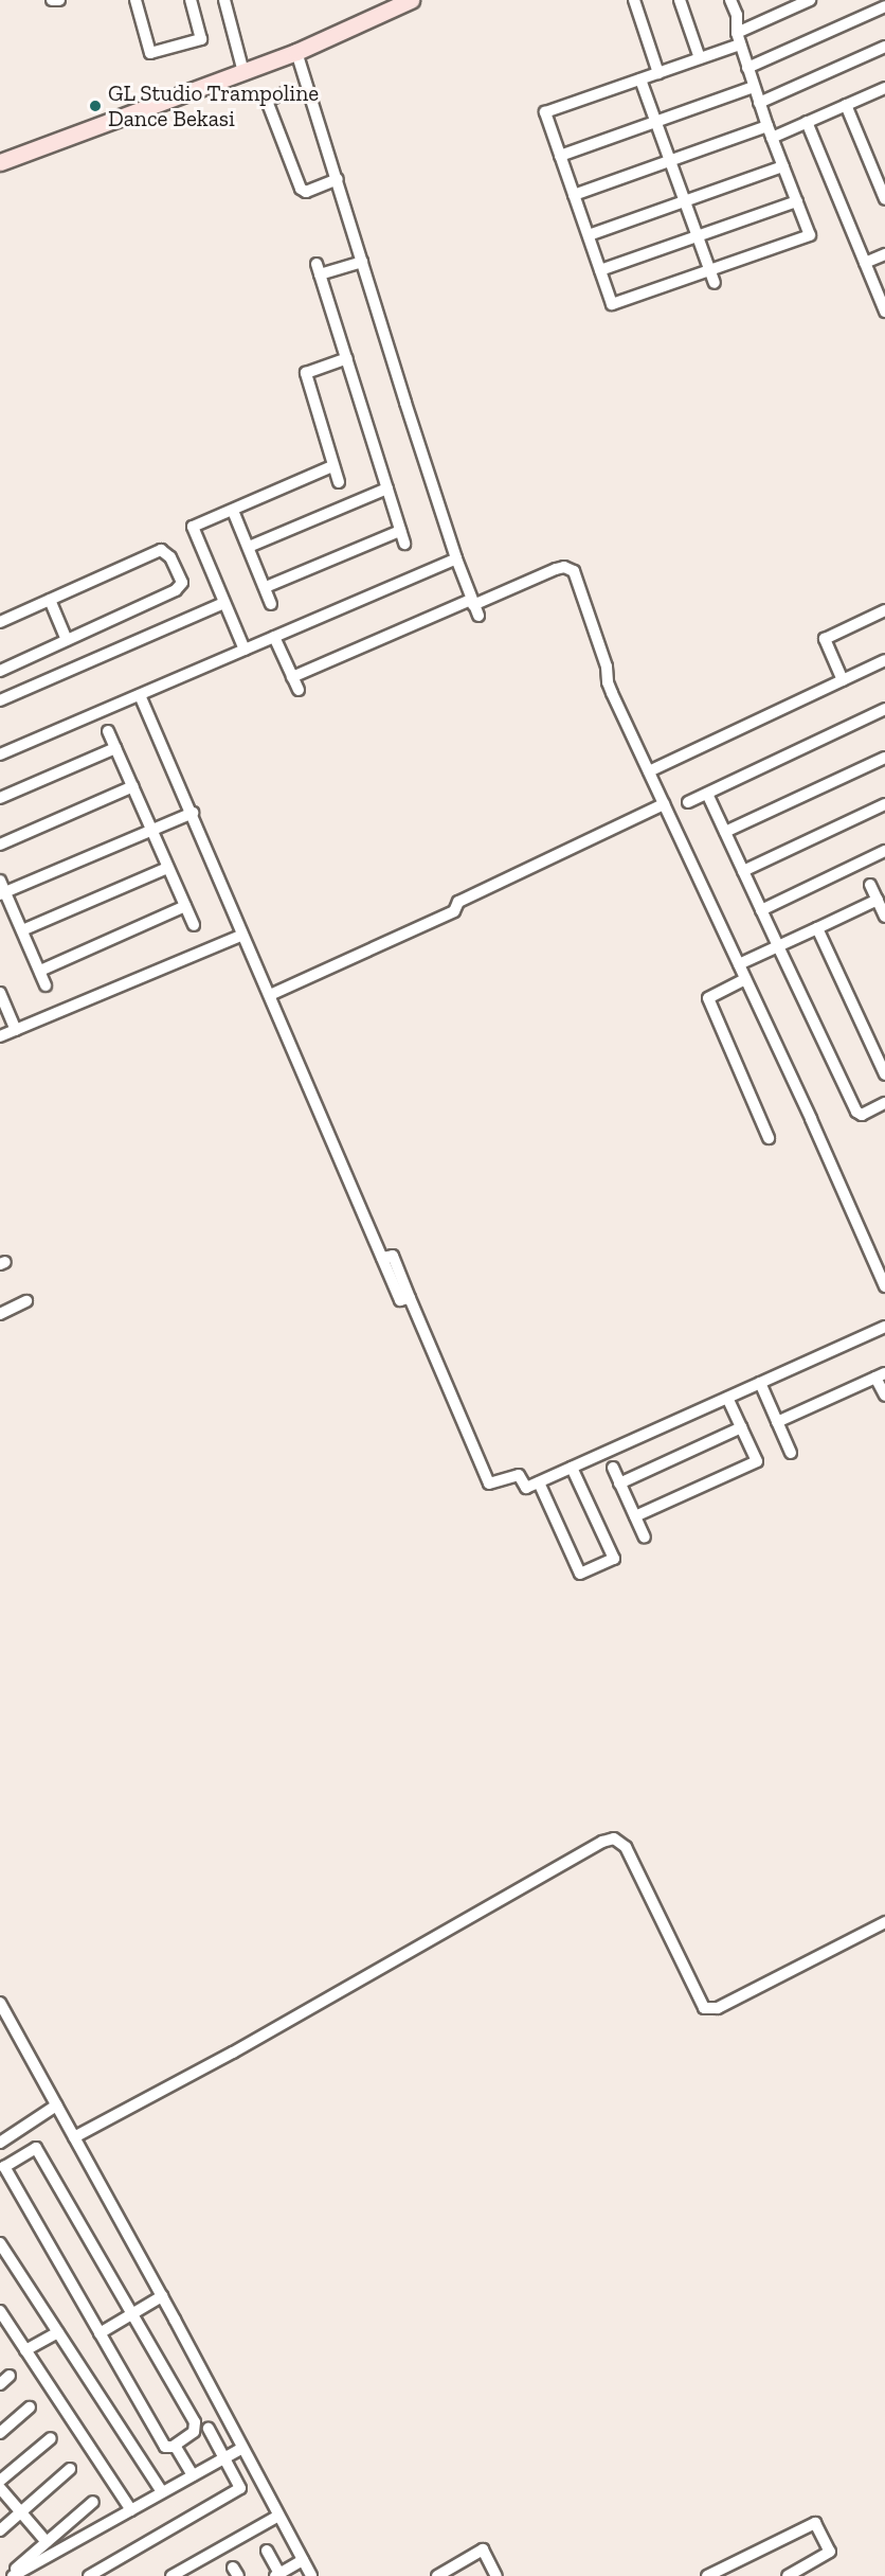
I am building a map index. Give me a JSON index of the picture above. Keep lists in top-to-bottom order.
{
  "places": ["GL Studio Trampoline Dance Bekasi"]
}
